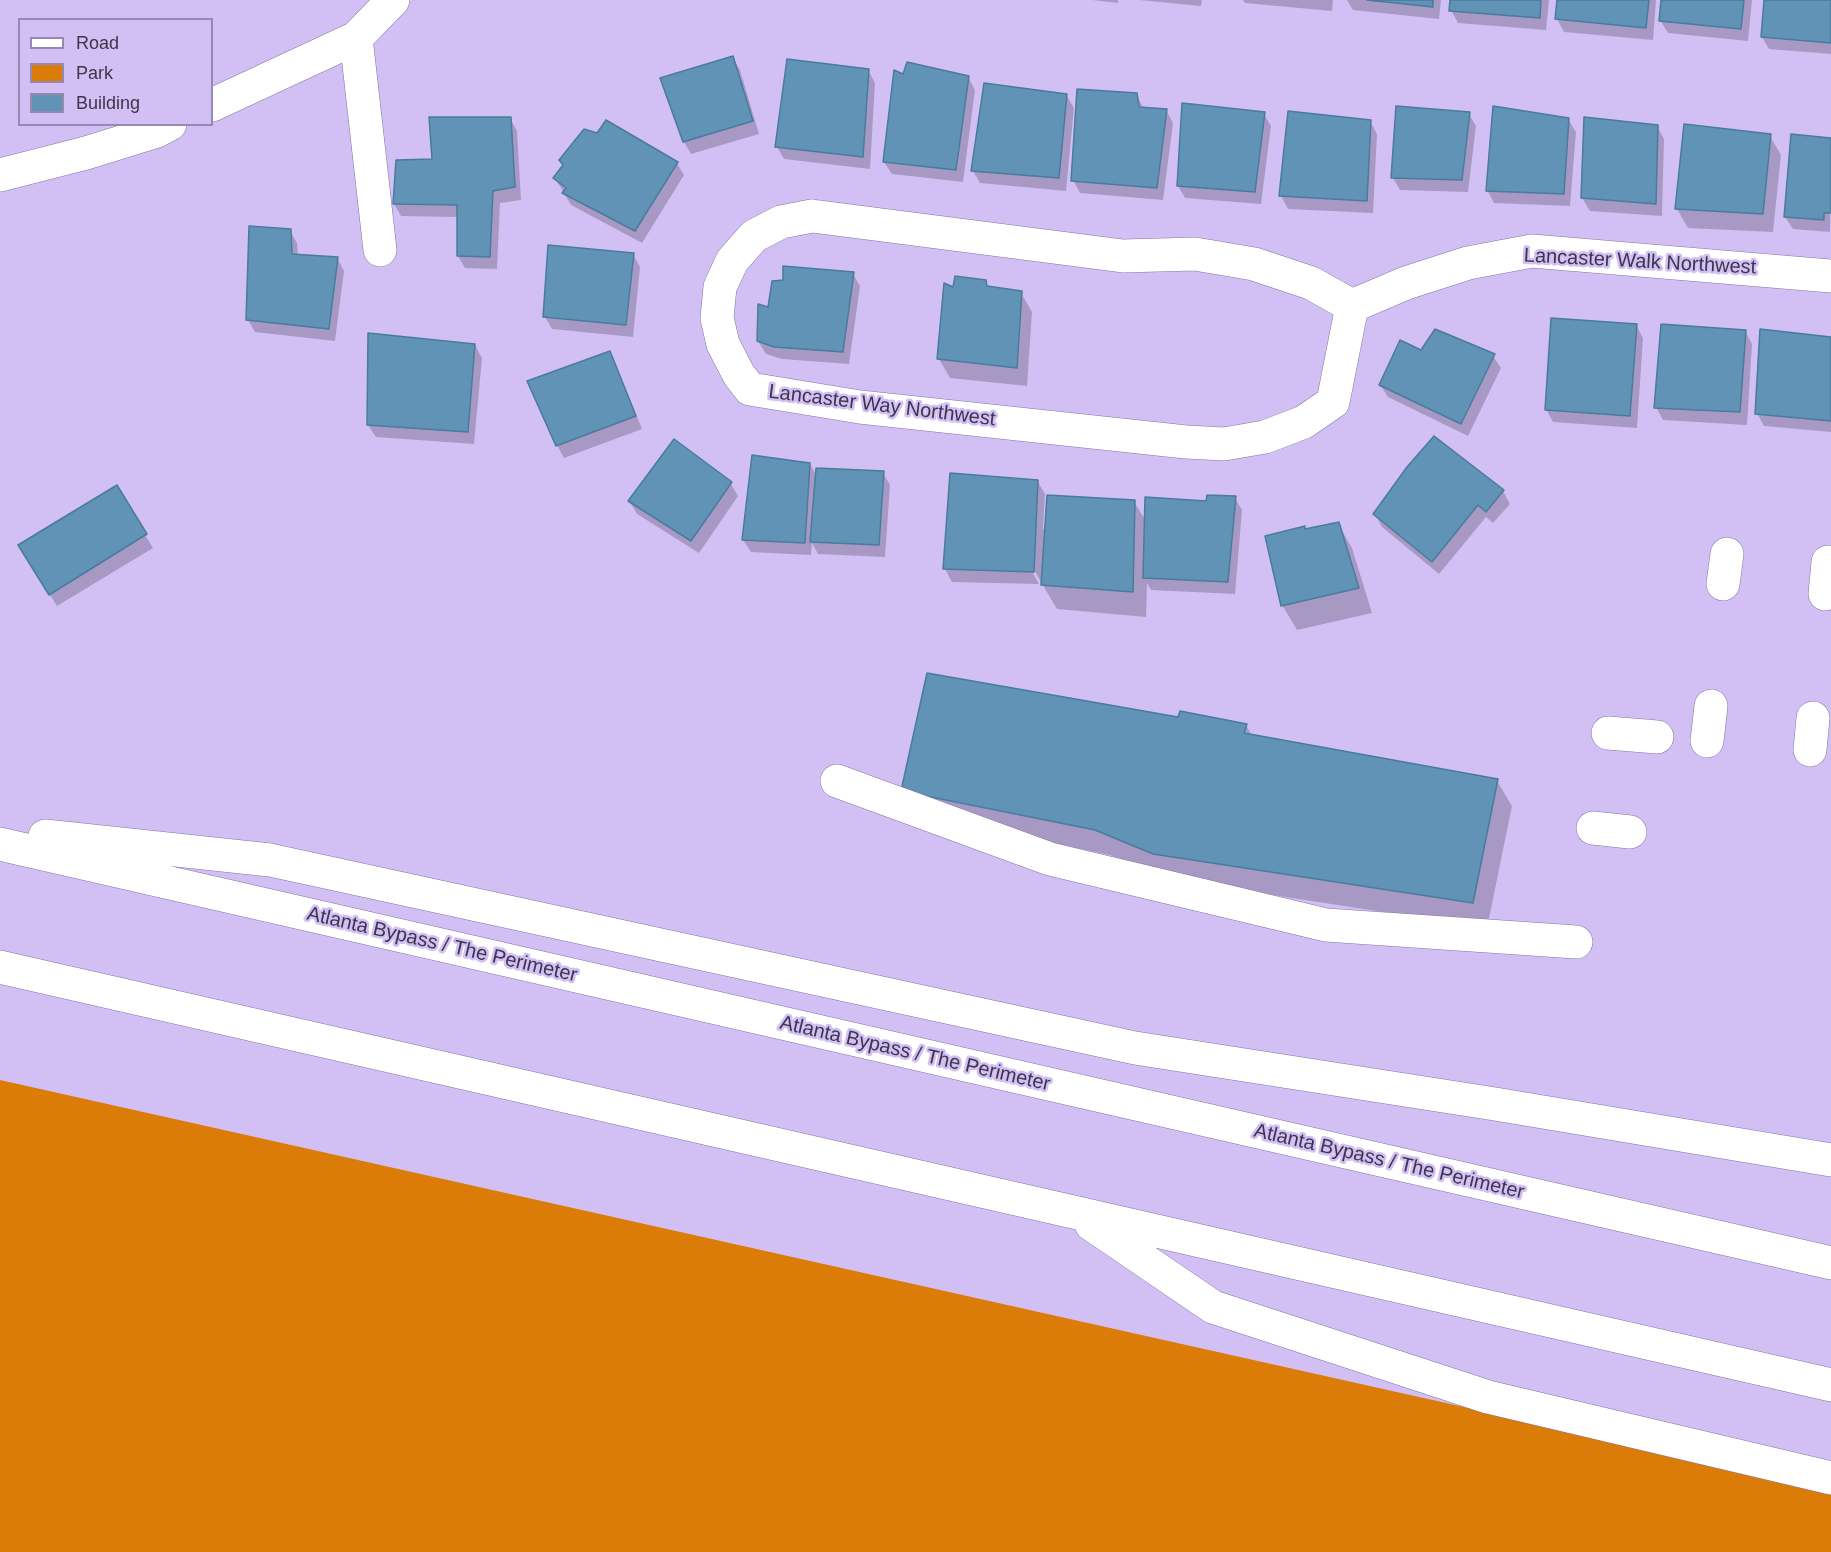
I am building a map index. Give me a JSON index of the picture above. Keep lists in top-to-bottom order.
{
  "streets": {
    "main road": ["Lancaster Walk Northwest", "Lancaster Way Northwest", "Atlanta Bypass / The Perimeter"]
  },
  "crossings": [
    ["Lancaster Walk Northwest", "Lancaster Way Northwest"]
  ],
  "legend": ["Road", "Park", "Building"]
}
